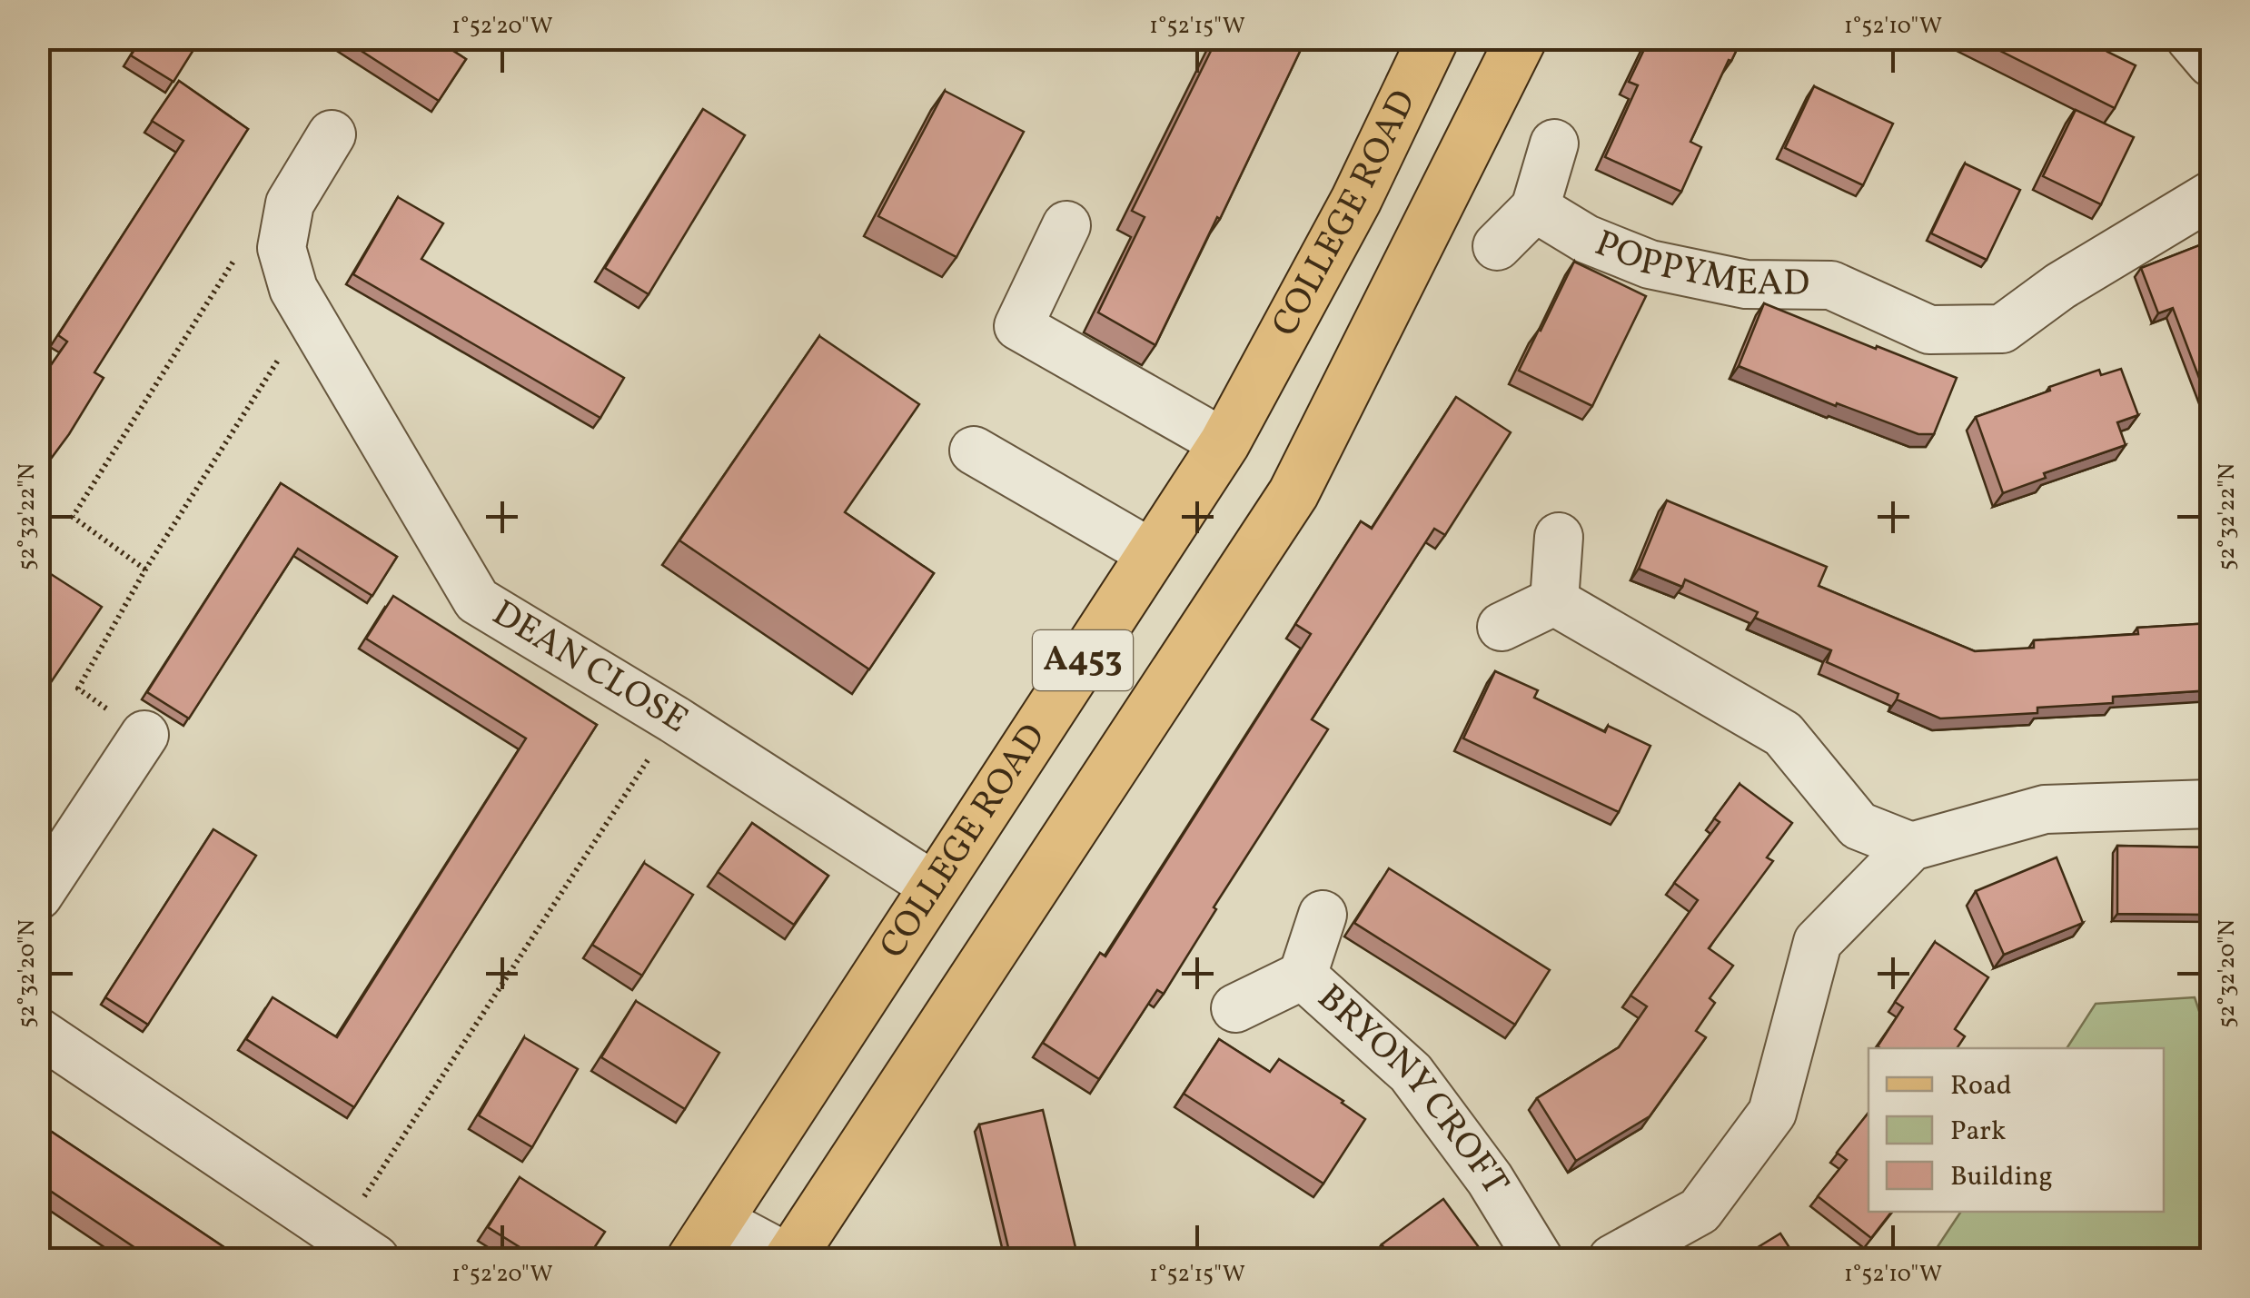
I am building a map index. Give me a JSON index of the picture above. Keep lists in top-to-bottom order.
{
  "streets": {
    "main road": ["COLLEGE ROAD", "A453"],
    "street": ["POPPYMEAD", "DEAN CLOSE", "BRYONY CROFT"]
  },
  "crossings": [
    ["COLLEGE ROAD", "DEAN CLOSE"]
  ],
  "legend": ["Road", "Park", "Building"],
  "coordinates": [
    "1°52'20\"W",
    "1°52'15\"W",
    "1°52'10\"W",
    "52°32'22\"N",
    "52°32'20\"N"
  ]
}
